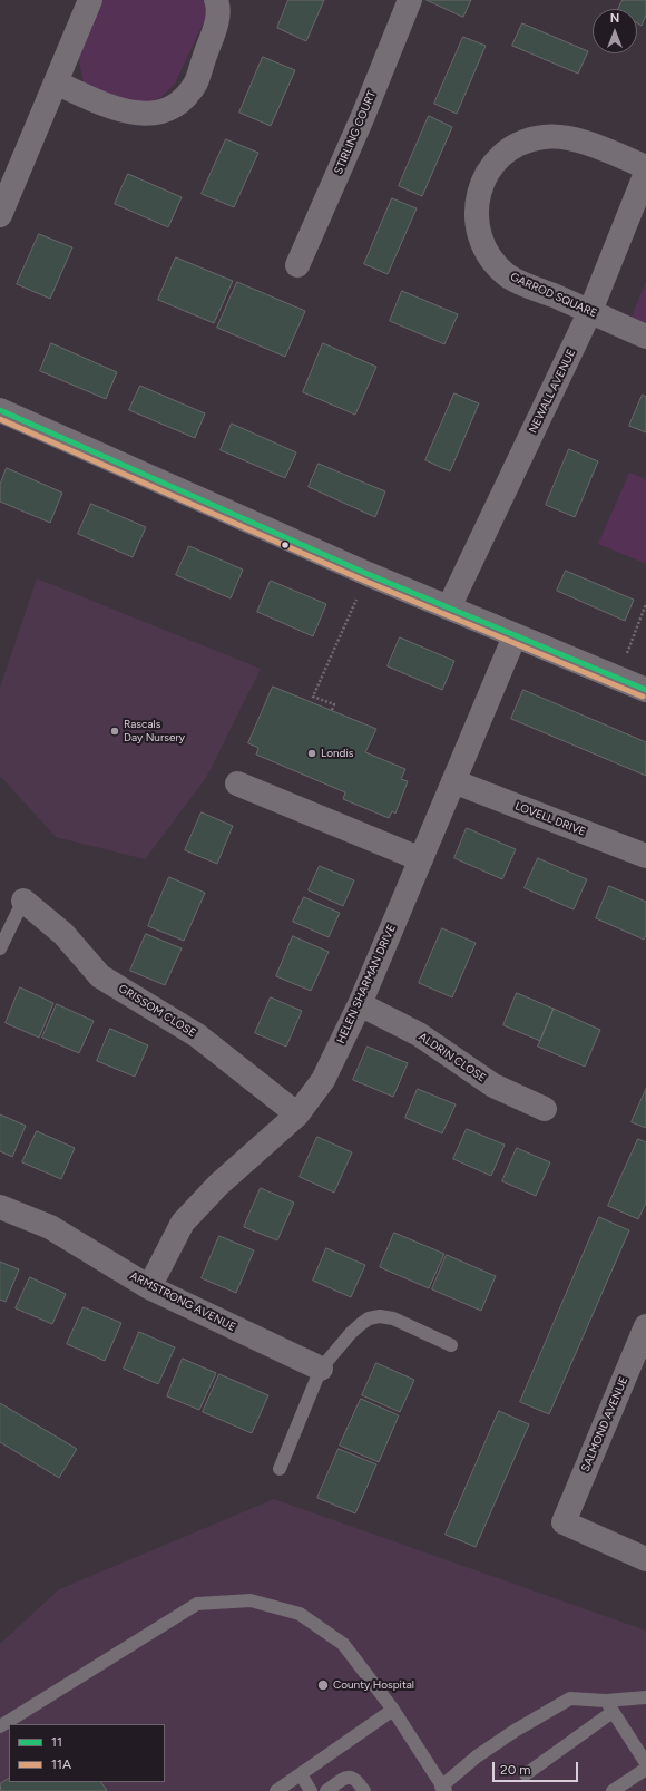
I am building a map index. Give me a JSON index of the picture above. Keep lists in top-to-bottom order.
{
  "streets": {
    "street": [
      "STIRLING COURT",
      "GARROD SQUARE",
      "NEWALL AVENUE",
      "LOVELL DRIVE",
      "HELEN SHARMAN DRIVE",
      "GRISSOM CLOSE",
      "ALDRIN CLOSE",
      "ARMSTRONG AVENUE",
      "SALMOND AVENUE"
    ]
  },
  "crossings": [
    ["GARROD SQUARE", "NEWALL AVENUE"],
    ["LOVELL DRIVE", "HELEN SHARMAN DRIVE"],
    ["HELEN SHARMAN DRIVE", "GRISSOM CLOSE"],
    ["HELEN SHARMAN DRIVE", "ALDRIN CLOSE"],
    ["HELEN SHARMAN DRIVE", "ARMSTRONG AVENUE"]
  ],
  "places": ["Rascals Day Nursery", "Londis", "County Hospital"],
  "lines": ["transit line 11", "transit line 11A"],
  "legend": ["11", "11A"],
  "scale_bar": "20 m",
  "north": "top"
}
